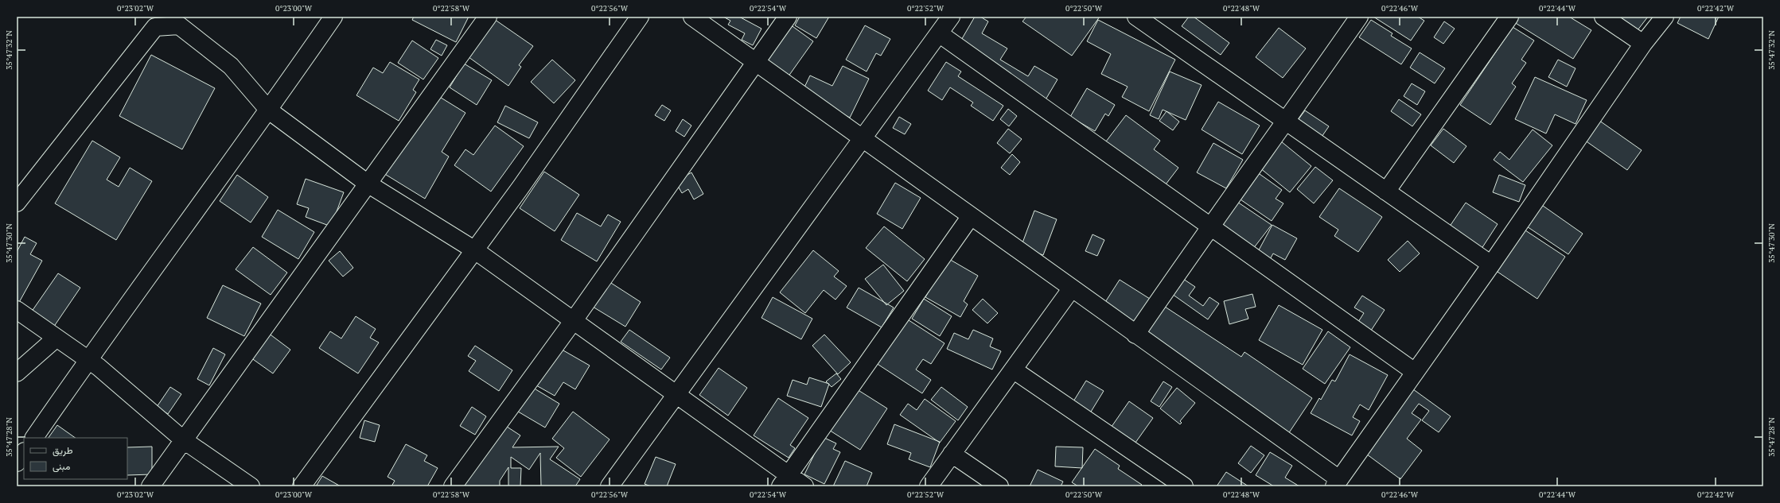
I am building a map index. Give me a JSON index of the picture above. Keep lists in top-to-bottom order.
{
  "legend": ["طريق", "مبنى"],
  "coordinates": [
    "0°23'02\"W",
    "0°23'00\"W",
    "0°22'58\"W",
    "0°22'56\"W",
    "0°22'54\"W",
    "0°22'52\"W",
    "0°22'50\"W",
    "0°22'48\"W",
    "0°22'46\"W",
    "0°22'44\"W",
    "0°22'42\"W",
    "35°47'32\"N",
    "35°47'30\"N",
    "35°47'28\"N"
  ]
}
